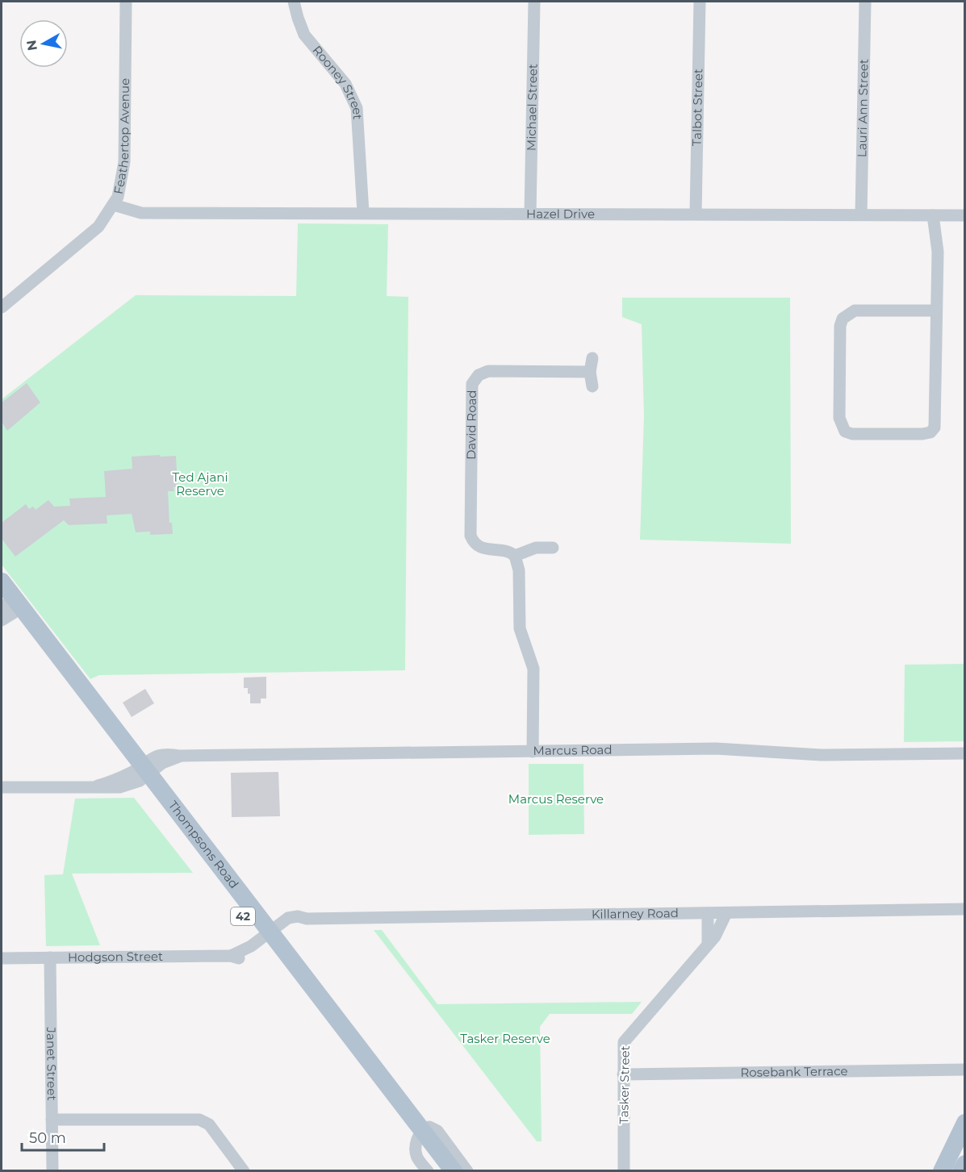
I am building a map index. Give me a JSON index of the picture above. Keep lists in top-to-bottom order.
{
  "streets": {
    "main road": ["Thompsons Road", "42"],
    "street": [
      "Rooney Street",
      "Michael Street",
      "Talbot Street",
      "Lauri Ann Street",
      "Feathertop Avenue",
      "Hazel Drive",
      "David Road",
      "Marcus Road",
      "Killarney Road",
      "Hodgson Street",
      "Janet Street",
      "Rosebank Terrace",
      "Tasker Street"
    ]
  },
  "crossings": [
    ["Rooney Street", "Hazel Drive"],
    ["Michael Street", "Hazel Drive"],
    ["Talbot Street", "Hazel Drive"],
    ["Lauri Ann Street", "Hazel Drive"],
    ["Feathertop Avenue", "Hazel Drive"],
    ["Marcus Road", "Thompsons Road"],
    ["Thompsons Road", "Killarney Road"],
    ["Thompsons Road", "Hodgson Street"],
    ["Killarney Road", "Hodgson Street"],
    ["Killarney Road", "Tasker Street"],
    ["Hodgson Street", "Janet Street"],
    ["Rosebank Terrace", "Tasker Street"]
  ],
  "parks": ["Ted Ajani Reserve", "Marcus Reserve", "Tasker Reserve"],
  "scale_bar": "50 m",
  "north": "left"
}
